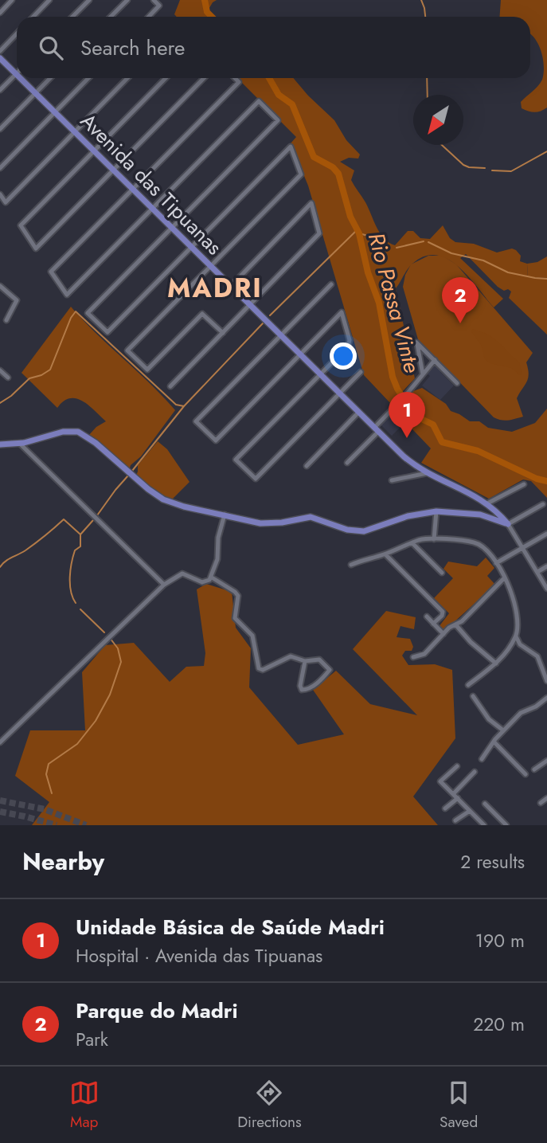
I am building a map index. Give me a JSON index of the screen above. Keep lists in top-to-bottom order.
{
  "streets": {
    "main road": ["Avenida das Tipuanas"]
  },
  "districts": ["MADRI"],
  "water": ["Rio Passa Vinte"],
  "north": "bottom left",
  "page": {
    "search": "Search here",
    "pins": ["2", "1"],
    "heading": ["Nearby", "2 results"],
    "list": [
      {
        "mark": "1",
        "name": "Unidade Básica de Saúde Madri",
        "note": "Hospital · Avenida das Tipuanas",
        "value": "190 m"
      },
      {
        "mark": "2",
        "name": "Parque do Madri",
        "note": "Park",
        "value": "220 m"
      }
    ],
    "nav": ["Map", "Directions", "Saved"]
  }
}
